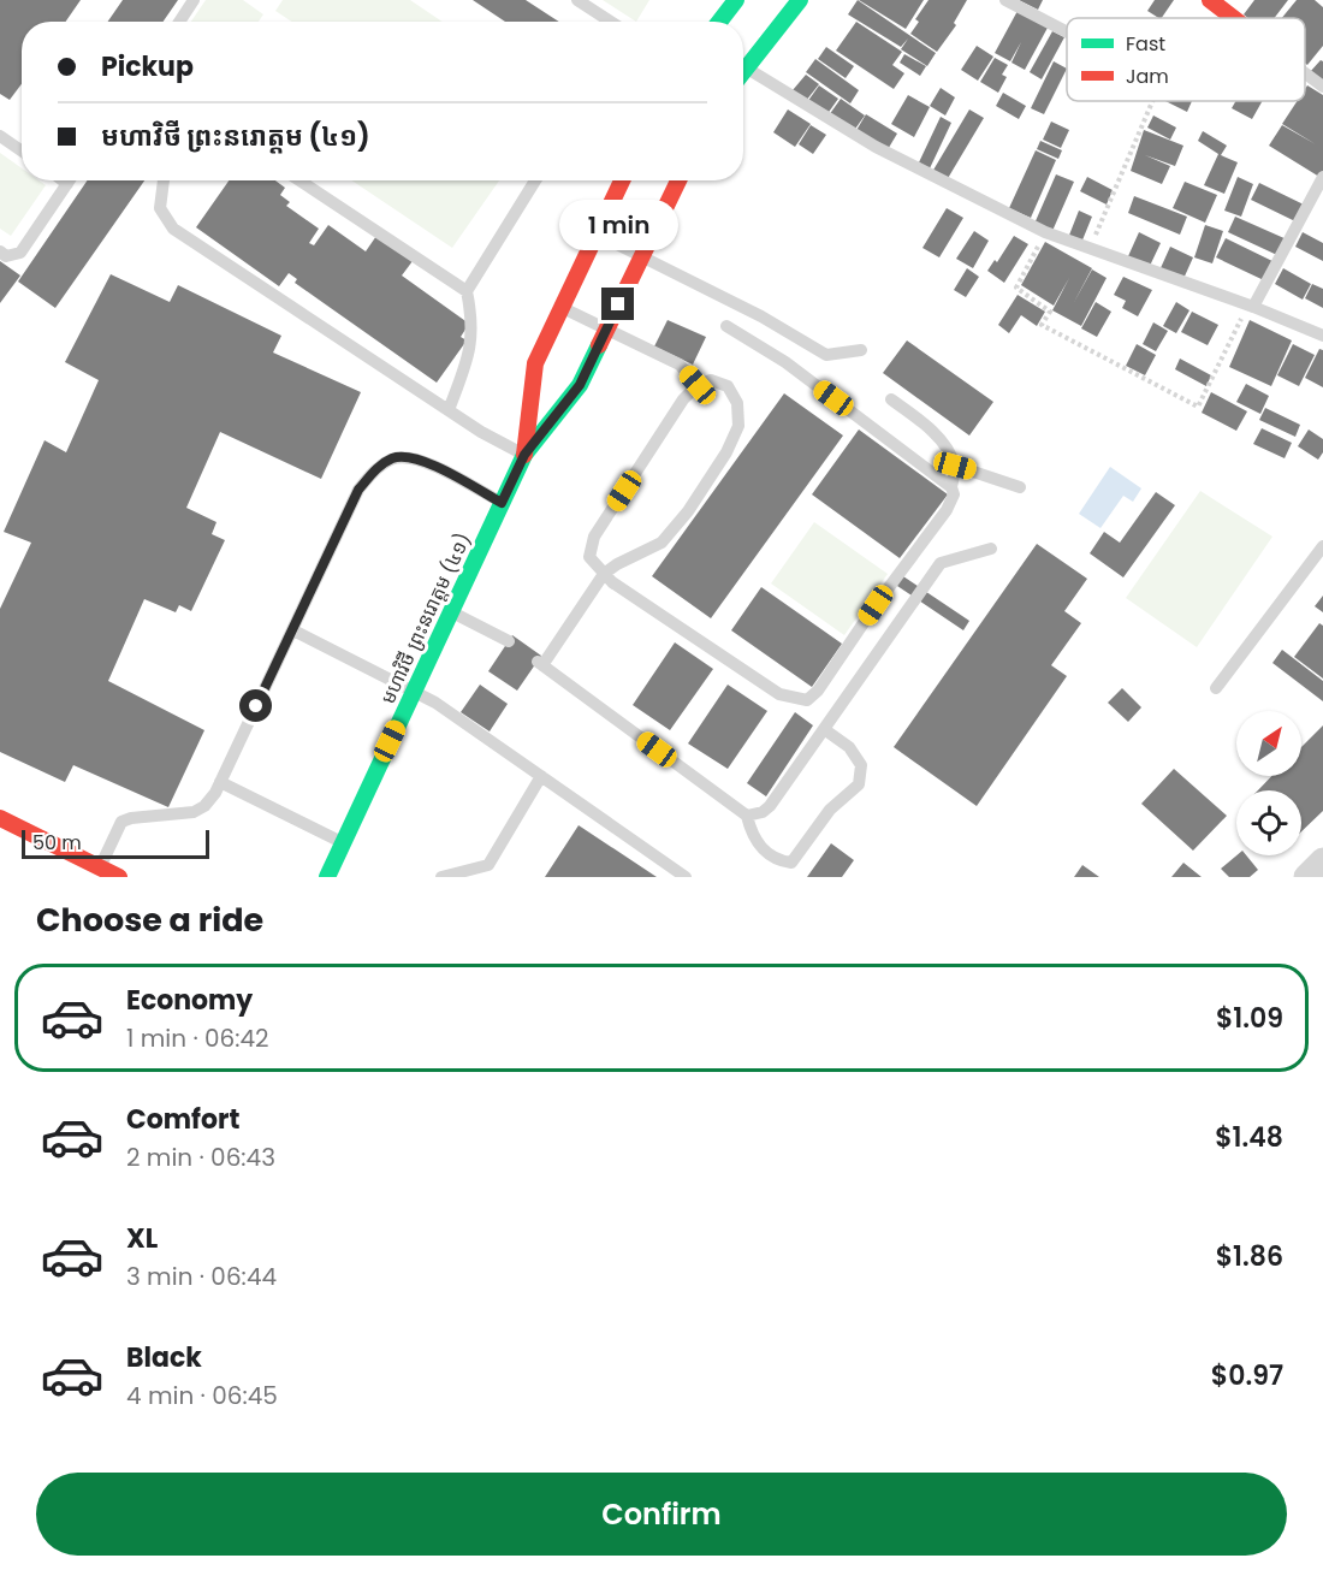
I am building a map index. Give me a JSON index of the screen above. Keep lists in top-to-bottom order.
{
  "streets": {
    "main road": ["មហាវិថី ព្រះនរោត្តម (៤១)"]
  },
  "legend": ["Fast", "Jam"],
  "scale_bar": "50 m",
  "north": "top right",
  "page": {
    "banner": ["Pickup", "មហាវិថី ព្រះនរោត្តម (៤១)"],
    "bubble": "1 min",
    "scale": "50 m",
    "heading": "Choose a ride",
    "list": [
      {
        "name": "Economy",
        "note": "1 min · 06:42",
        "value": "$1.09"
      },
      {
        "name": "Comfort",
        "note": "2 min · 06:43",
        "value": "$1.48"
      },
      {
        "name": "XL",
        "note": "3 min · 06:44",
        "value": "$1.86"
      },
      {
        "name": "Black",
        "note": "4 min · 06:45",
        "value": "$0.97"
      }
    ],
    "buttons": "Confirm"
  }
}
